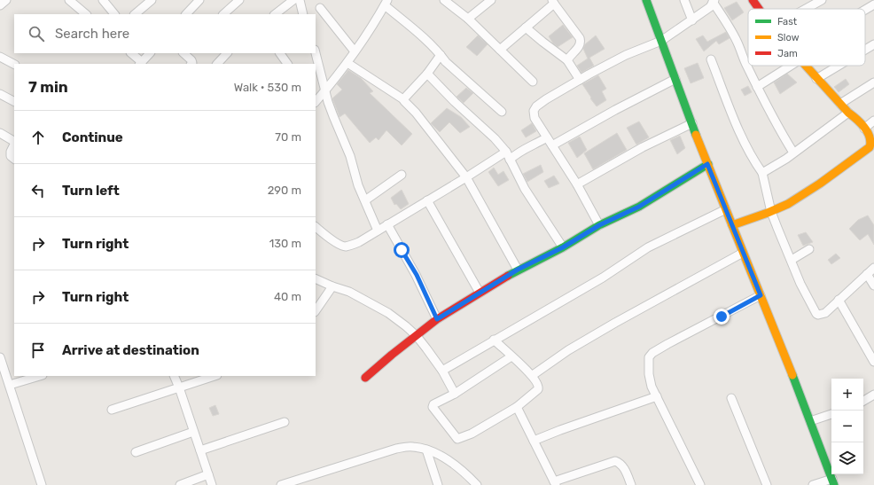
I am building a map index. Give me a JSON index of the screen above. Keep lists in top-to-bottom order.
{
  "legend": ["Fast", "Slow", "Jam"],
  "page": {
    "search": "Search here",
    "heading": ["7 min", "Walk · 530 m"],
    "list": [
      ["Continue", "70 m"],
      ["Turn left", "290 m"],
      ["Turn right", "130 m"],
      ["Turn right", "40 m"],
      "Arrive at destination"
    ],
    "map_buttons": ["+", "−"]
  }
}
